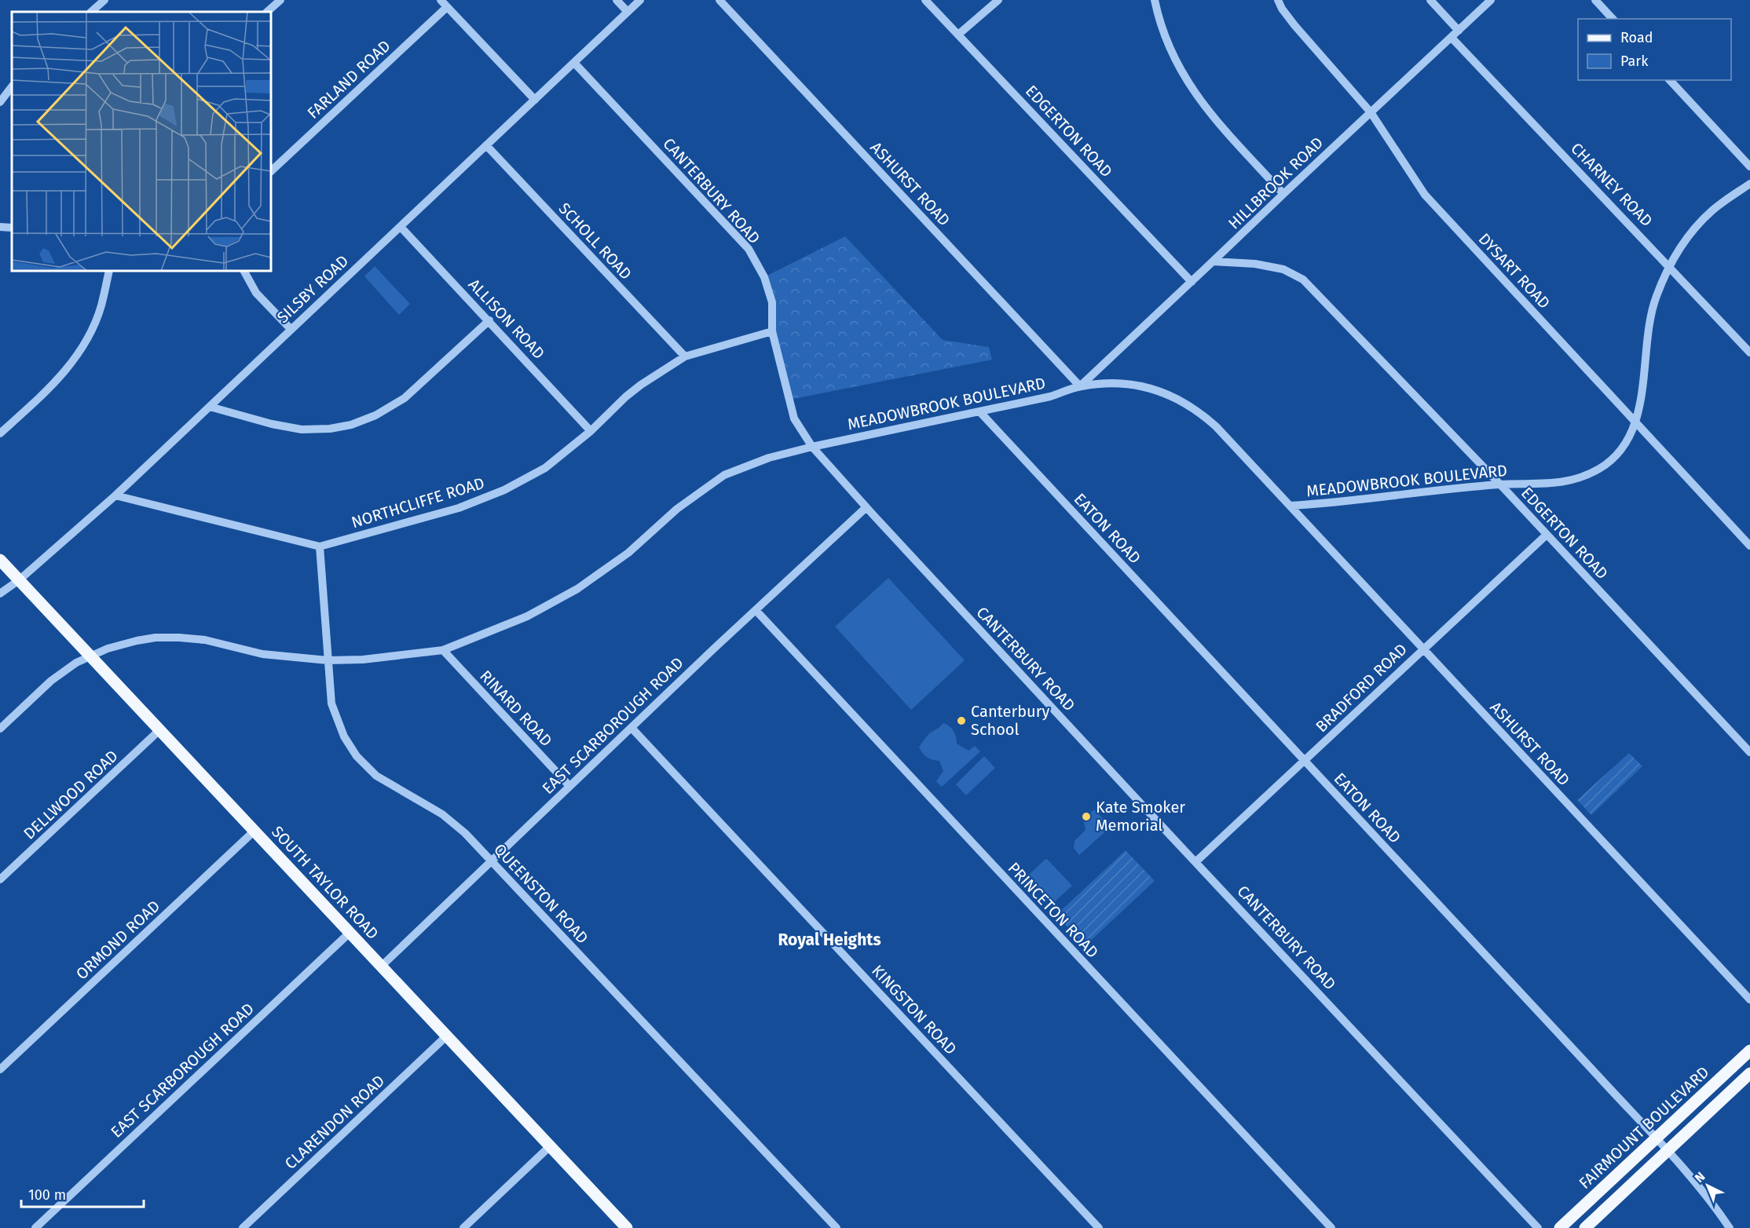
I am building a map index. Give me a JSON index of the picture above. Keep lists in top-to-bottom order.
{
  "streets": {
    "main road": ["SOUTH TAYLOR ROAD", "FAIRMOUNT BOULEVARD"],
    "street": [
      "FARLAND ROAD",
      "EDGERTON ROAD",
      "HILLBROOK ROAD",
      "ASHURST ROAD",
      "CHARNEY ROAD",
      "CANTERBURY ROAD",
      "SCHOLL ROAD",
      "DYSART ROAD",
      "SILSBY ROAD",
      "ALLISON ROAD",
      "MEADOWBROOK BOULEVARD",
      "NORTHCLIFFE ROAD",
      "EATON ROAD",
      "BRADFORD ROAD",
      "RINARD ROAD",
      "EAST SCARBOROUGH ROAD",
      "DELLWOOD ROAD",
      "QUEENSTON ROAD",
      "PRINCETON ROAD",
      "ORMOND ROAD",
      "KINGSTON ROAD",
      "CLARENDON ROAD"
    ]
  },
  "crossings": [
    ["EDGERTON ROAD", "HILLBROOK ROAD"],
    ["EDGERTON ROAD", "MEADOWBROOK BOULEVARD"],
    ["EDGERTON ROAD", "BRADFORD ROAD"],
    ["HILLBROOK ROAD", "ASHURST ROAD"],
    ["HILLBROOK ROAD", "CHARNEY ROAD"],
    ["HILLBROOK ROAD", "DYSART ROAD"],
    ["HILLBROOK ROAD", "MEADOWBROOK BOULEVARD"],
    ["ASHURST ROAD", "MEADOWBROOK BOULEVARD"],
    ["ASHURST ROAD", "BRADFORD ROAD"],
    ["CHARNEY ROAD", "MEADOWBROOK BOULEVARD"],
    ["CANTERBURY ROAD", "SILSBY ROAD"],
    ["CANTERBURY ROAD", "MEADOWBROOK BOULEVARD"],
    ["CANTERBURY ROAD", "NORTHCLIFFE ROAD"],
    ["CANTERBURY ROAD", "BRADFORD ROAD"],
    ["CANTERBURY ROAD", "EAST SCARBOROUGH ROAD"],
    ["SCHOLL ROAD", "SILSBY ROAD"],
    ["SCHOLL ROAD", "NORTHCLIFFE ROAD"],
    ["DYSART ROAD", "MEADOWBROOK BOULEVARD"],
    ["SILSBY ROAD", "ALLISON ROAD"],
    ["SILSBY ROAD", "NORTHCLIFFE ROAD"],
    ["SILSBY ROAD", "SOUTH TAYLOR ROAD"],
    ["ALLISON ROAD", "NORTHCLIFFE ROAD"],
    ["MEADOWBROOK BOULEVARD", "EATON ROAD"],
    ["MEADOWBROOK BOULEVARD", "RINARD ROAD"],
    ["MEADOWBROOK BOULEVARD", "SOUTH TAYLOR ROAD"],
    ["MEADOWBROOK BOULEVARD", "QUEENSTON ROAD"],
    ["NORTHCLIFFE ROAD", "QUEENSTON ROAD"],
    ["EATON ROAD", "BRADFORD ROAD"],
    ["EATON ROAD", "FAIRMOUNT BOULEVARD"],
    ["RINARD ROAD", "EAST SCARBOROUGH ROAD"],
    ["EAST SCARBOROUGH ROAD", "SOUTH TAYLOR ROAD"],
    ["EAST SCARBOROUGH ROAD", "QUEENSTON ROAD"],
    ["EAST SCARBOROUGH ROAD", "PRINCETON ROAD"],
    ["EAST SCARBOROUGH ROAD", "KINGSTON ROAD"],
    ["DELLWOOD ROAD", "SOUTH TAYLOR ROAD"],
    ["SOUTH TAYLOR ROAD", "ORMOND ROAD"],
    ["SOUTH TAYLOR ROAD", "CLARENDON ROAD"]
  ],
  "districts": ["Royal Heights"],
  "places": ["Canterbury School", "Kate Smoker Memorial"],
  "legend": ["Road", "Park"],
  "scale_bar": "100 m",
  "north": "top left"
}
